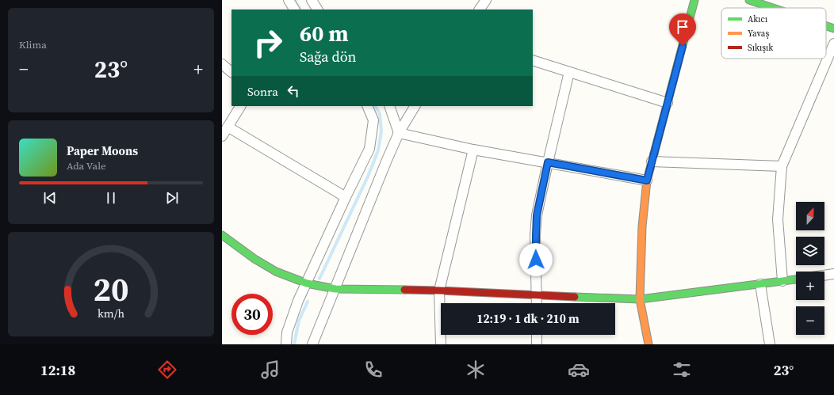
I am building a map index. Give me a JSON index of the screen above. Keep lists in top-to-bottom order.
{
  "legend": ["Akıcı", "Yavaş", "Sıkışık"],
  "north": "top",
  "page": {
    "tile": "Klima",
    "turn": ["60 m", "Sağa dön"],
    "heat": ["−", "23°", "+"],
    "then": "Sonra",
    "song": ["Paper Moons", "Ada Vale"],
    "map_buttons": ["+", "−"],
    "limit": "30",
    "trip": "12:19 · 1 dk · 210 m",
    "tabs": ["12:18", "23°"],
    "gauge": ["20", "km/h"]
  }
}
